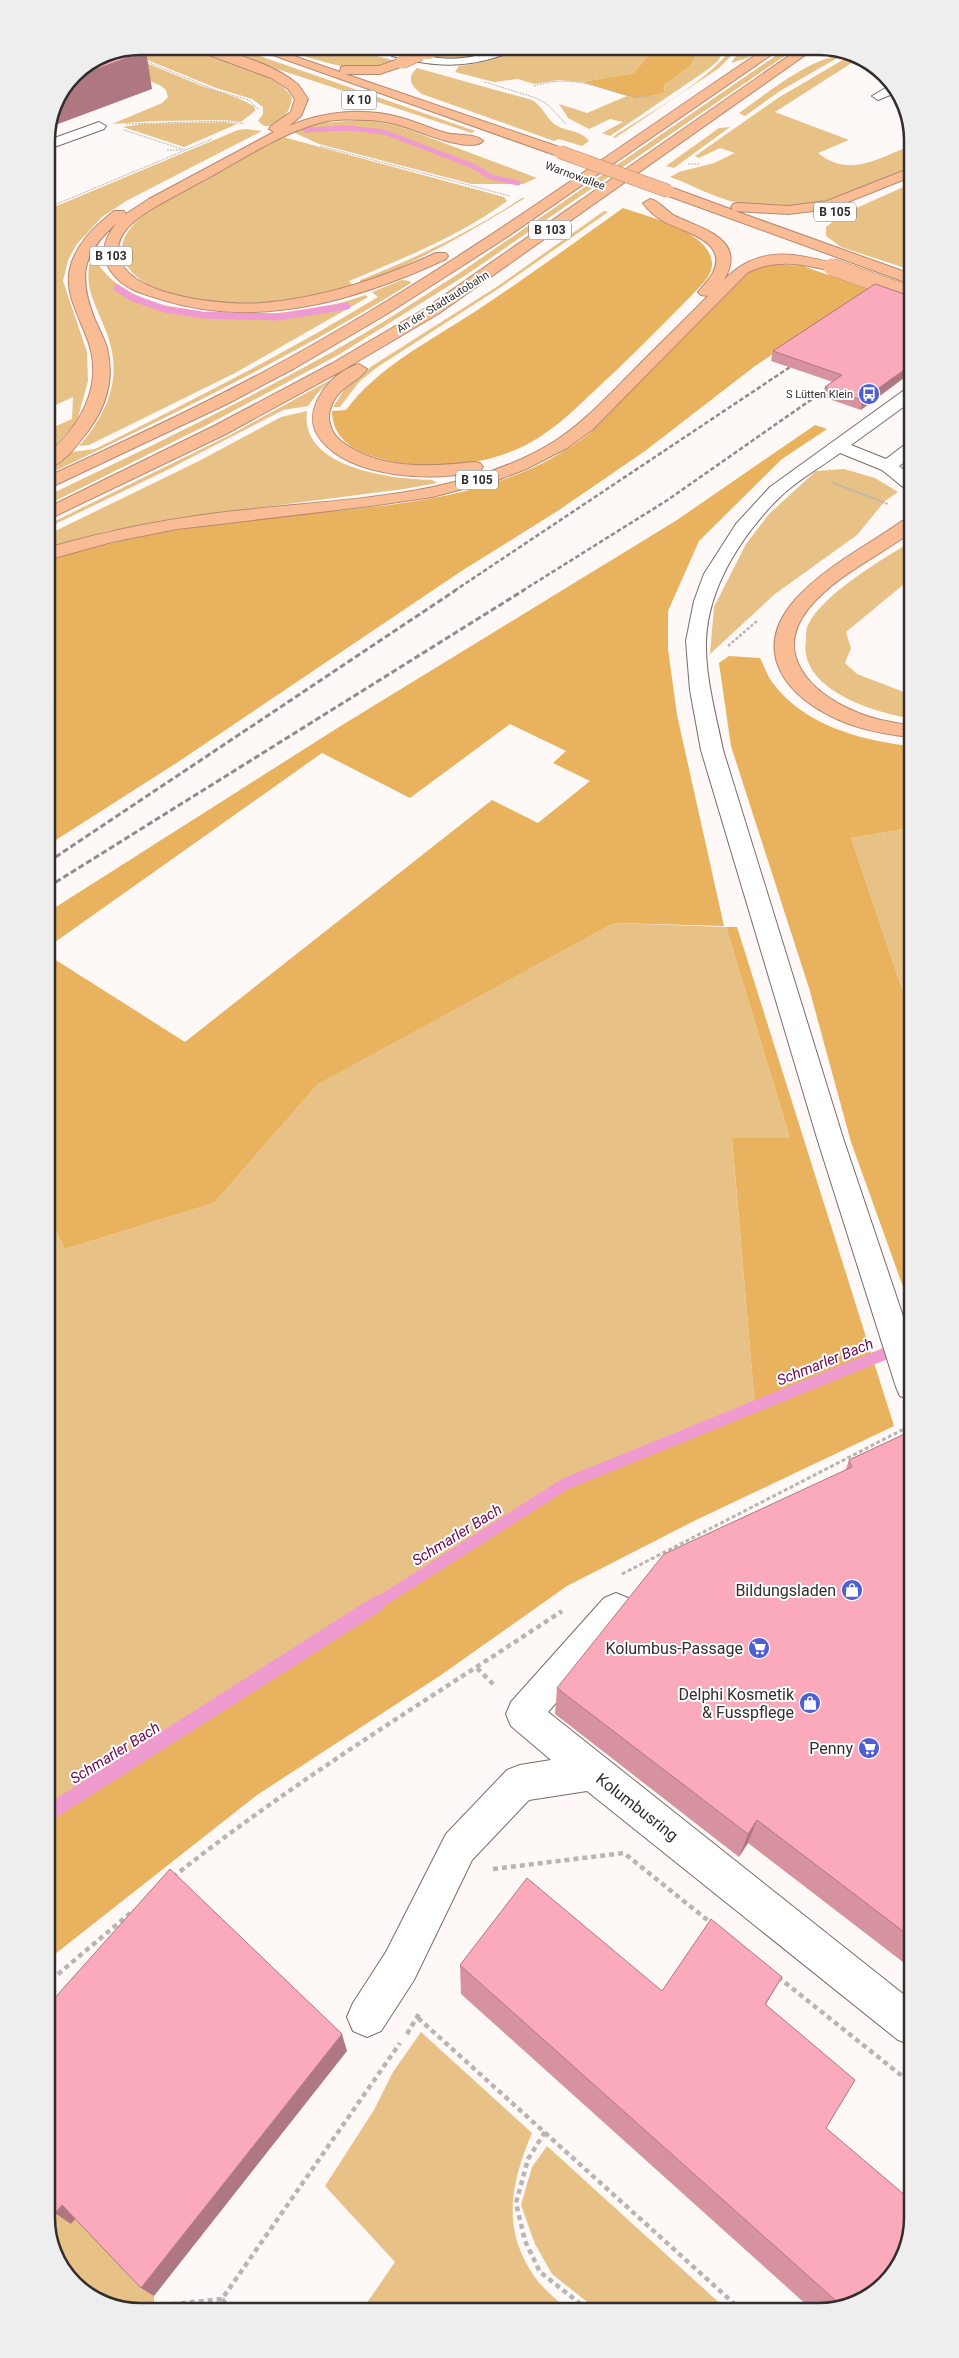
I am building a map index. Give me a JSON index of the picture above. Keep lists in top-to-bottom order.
{
  "streets": {
    "highway": [
      "K 10",
      "Warnowallee",
      "B 105",
      "B 103",
      "An der Stadtautobahn"
    ],
    "street": ["Kolumbusring"]
  },
  "crossings": [
    ["K 10", "B 103"],
    ["Warnowallee", "B 105"],
    ["B 103", "An der Stadtautobahn"]
  ],
  "water": ["Schmarler Bach"],
  "places": {
    "bus stop": ["S Lütten Klein"],
    "shop": ["Bildungsladen", "Delphi Kosmetik & Fusspflege"],
    "supermarket": ["Kolumbus-Passage", "Penny"]
  }
}
